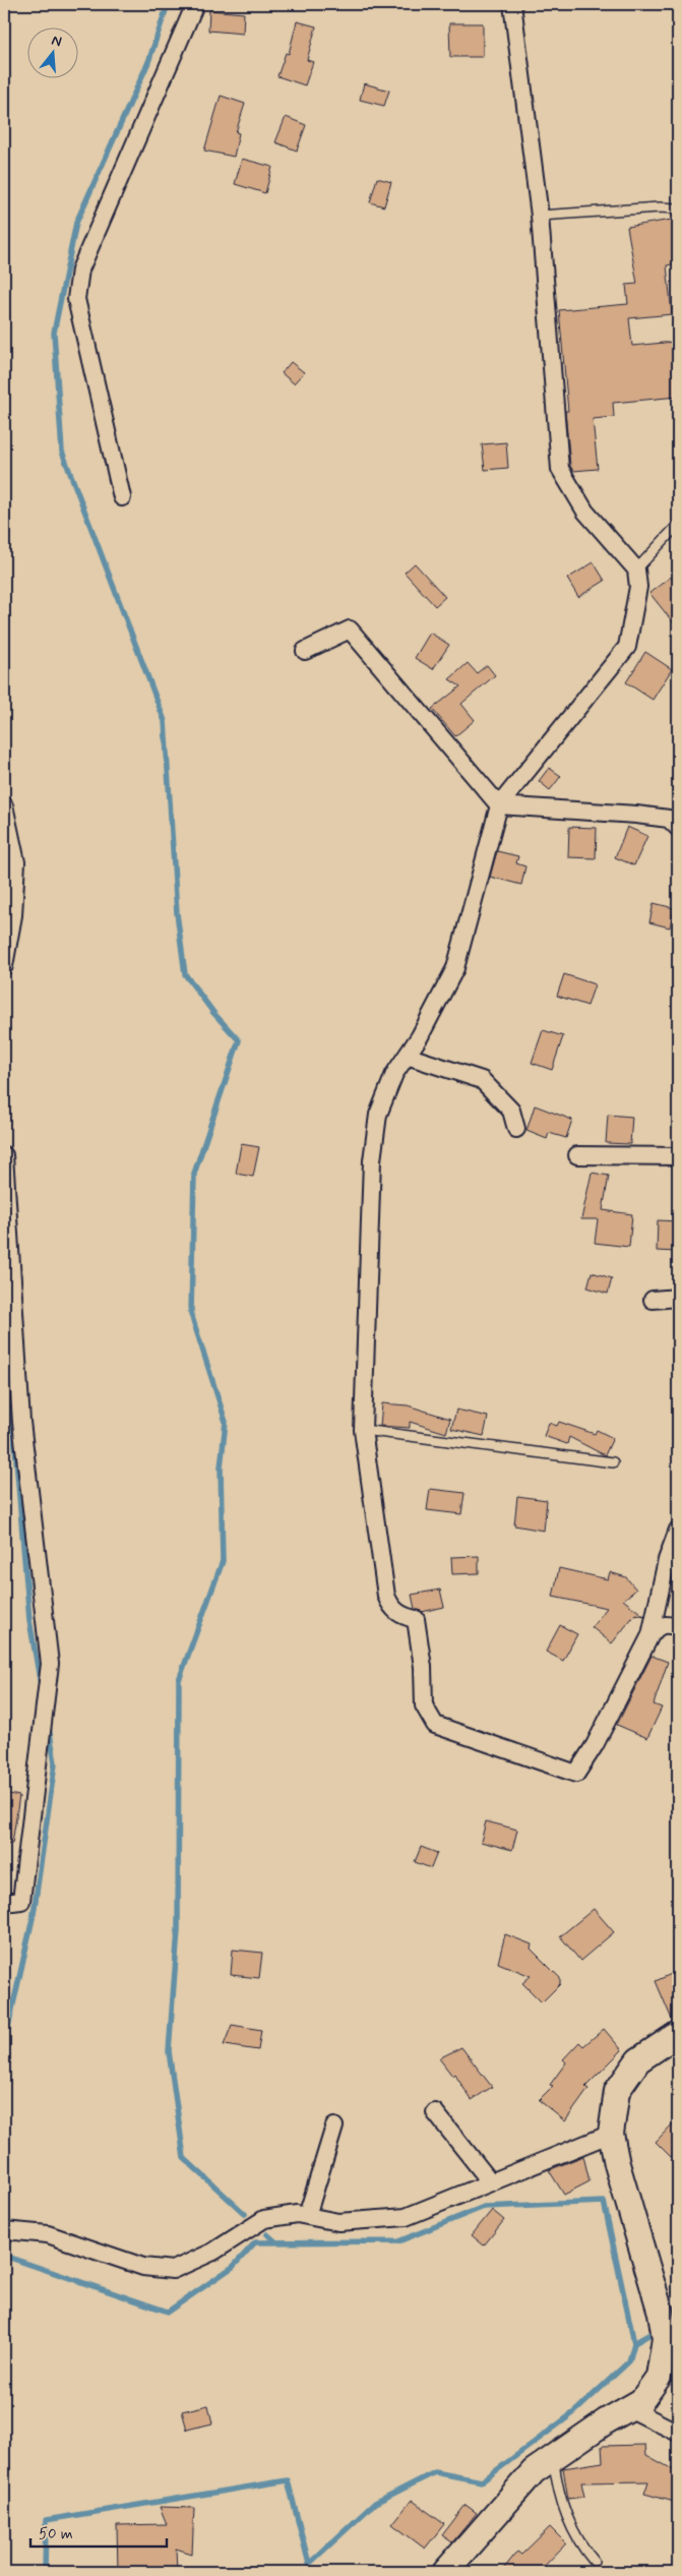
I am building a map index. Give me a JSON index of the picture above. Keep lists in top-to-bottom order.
{
  "scale_bar": "50 m",
  "north": "top"
}
